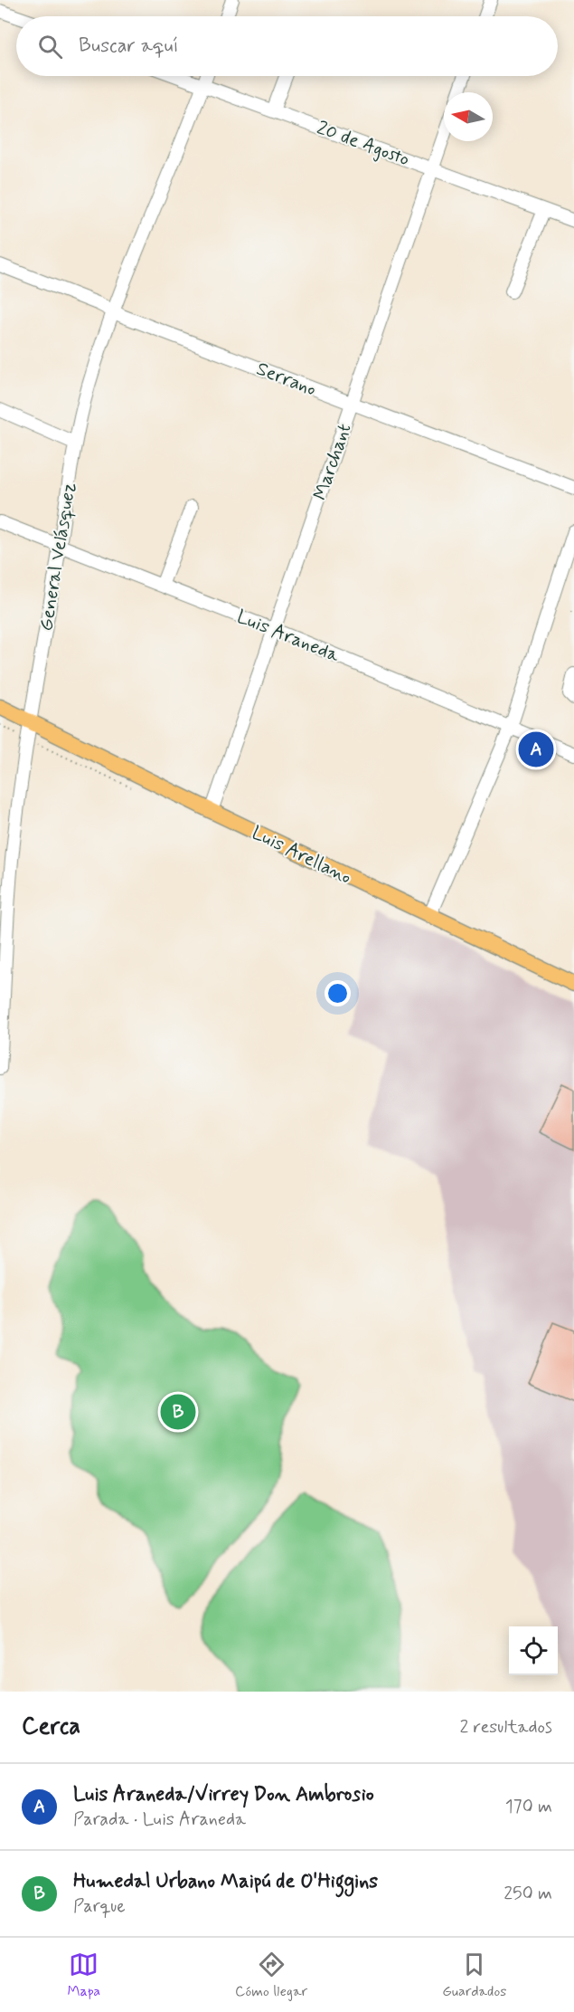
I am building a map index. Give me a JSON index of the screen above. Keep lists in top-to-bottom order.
{
  "streets": {
    "main road": ["Luis Arellano"],
    "street": [
      "20 de Agosto",
      "Serrano",
      "Marchant",
      "General Velásquez",
      "Luis Araneda"
    ]
  },
  "crossings": [
    ["20 de Agosto", "Marchant"],
    ["20 de Agosto", "General Velásquez"],
    ["Serrano", "Marchant"],
    ["Serrano", "General Velásquez"],
    ["Marchant", "Luis Araneda"],
    ["Marchant", "Luis Arellano"],
    ["General Velásquez", "Luis Araneda"],
    ["General Velásquez", "Luis Arellano"]
  ],
  "north": "left",
  "page": {
    "search": "Buscar aquí",
    "pins": ["A", "B"],
    "heading": ["Cerca", "2 resultados"],
    "list": [
      {
        "mark": "A",
        "name": "Luis Araneda/Virrey Don Ambrosio",
        "note": "Parada · Luis Araneda",
        "value": "170 m"
      },
      {
        "mark": "B",
        "name": "Humedal Urbano Maipú de O'Higgins",
        "note": "Parque",
        "value": "250 m"
      }
    ],
    "nav": ["Mapa", "Cómo llegar", "Guardados"]
  }
}
